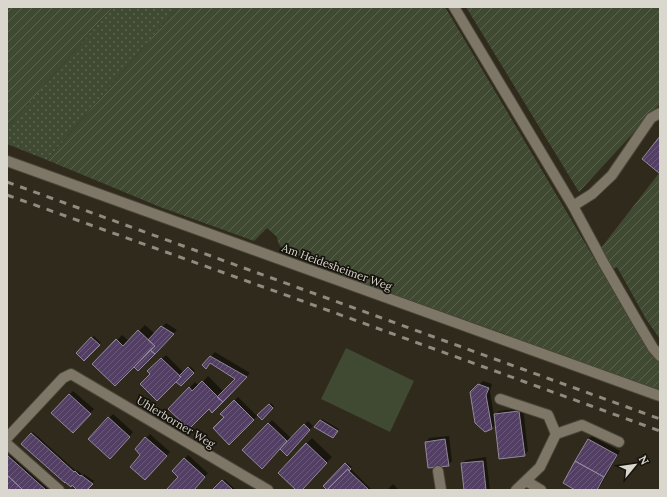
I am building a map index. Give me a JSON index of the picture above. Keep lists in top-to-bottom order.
{
  "streets": {
    "street": ["Am Heidesheimer Weg", "Uhlerborner Weg"]
  },
  "north": "top right"
}
